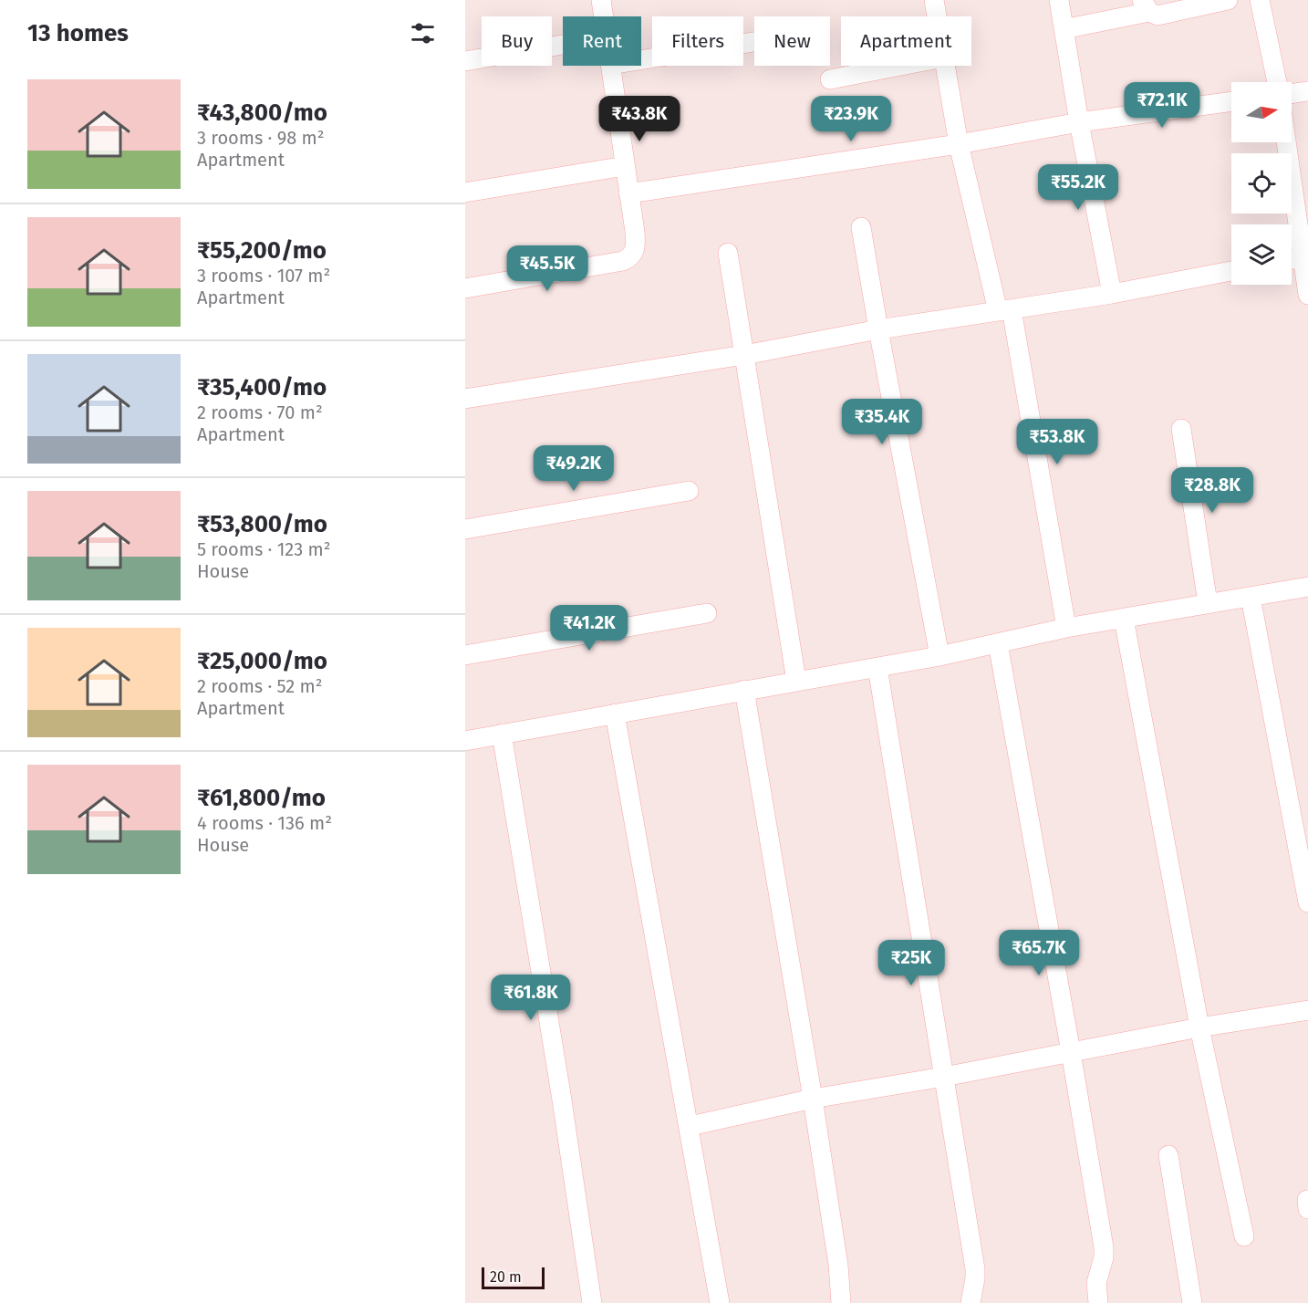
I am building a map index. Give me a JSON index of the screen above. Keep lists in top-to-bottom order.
{
  "scale_bar": "20 m",
  "north": "right",
  "page": {
    "heading": "13 homes",
    "chip": [
      "Buy",
      "Rent",
      "Filters",
      "New",
      "Apartment"
    ],
    "list": [
      {
        "name": "₹43,800/mo",
        "note": "3 rooms · 98 m² · Apartment"
      },
      {
        "name": "₹55,200/mo",
        "note": "3 rooms · 107 m² · Apartment"
      },
      {
        "name": "₹35,400/mo",
        "note": "2 rooms · 70 m² · Apartment"
      },
      {
        "name": "₹53,800/mo",
        "note": "5 rooms · 123 m² · House"
      },
      {
        "name": "₹25,000/mo",
        "note": "2 rooms · 52 m² · Apartment"
      },
      {
        "name": "₹61,800/mo",
        "note": "4 rooms · 136 m² · House"
      }
    ],
    "price": [
      "₹72.1K",
      "₹43.8K",
      "₹23.9K",
      "₹55.2K",
      "₹45.5K",
      "₹35.4K",
      "₹53.8K",
      "₹49.2K",
      "₹28.8K",
      "₹41.2K",
      "₹65.7K",
      "₹25K",
      "₹61.8K"
    ],
    "scale": "20 m"
  }
}
